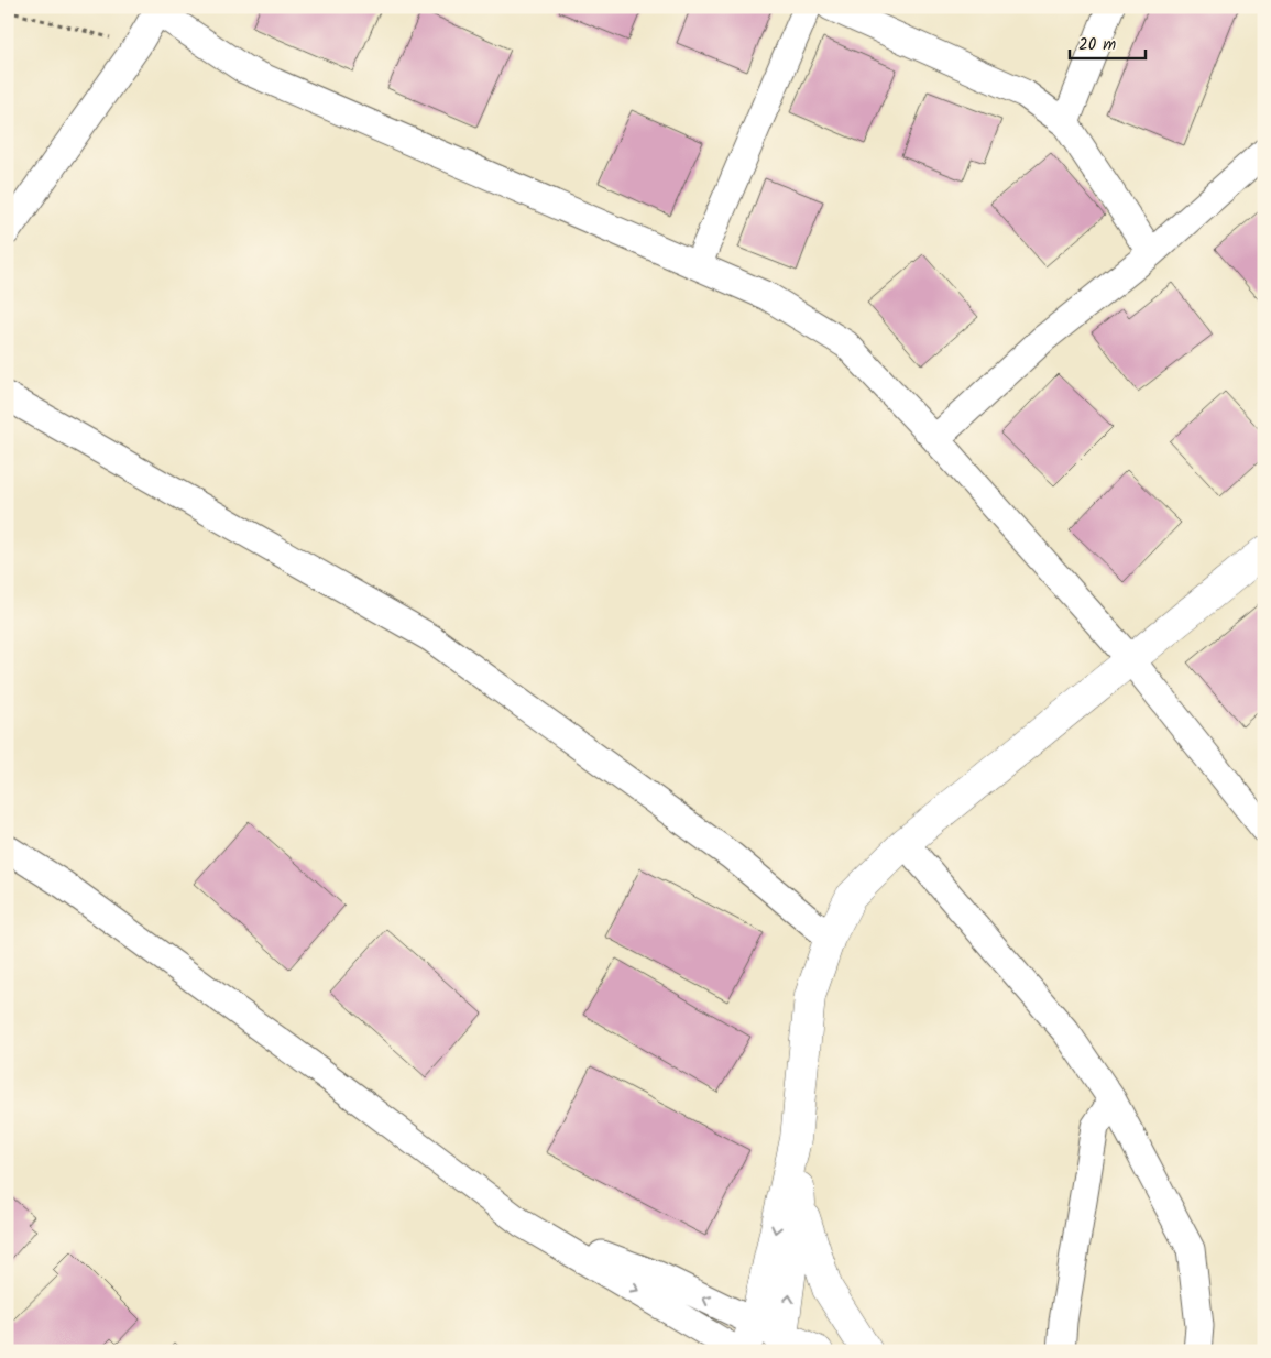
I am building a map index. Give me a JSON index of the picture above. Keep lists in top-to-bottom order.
{
  "scale_bar": "20 m"
}
